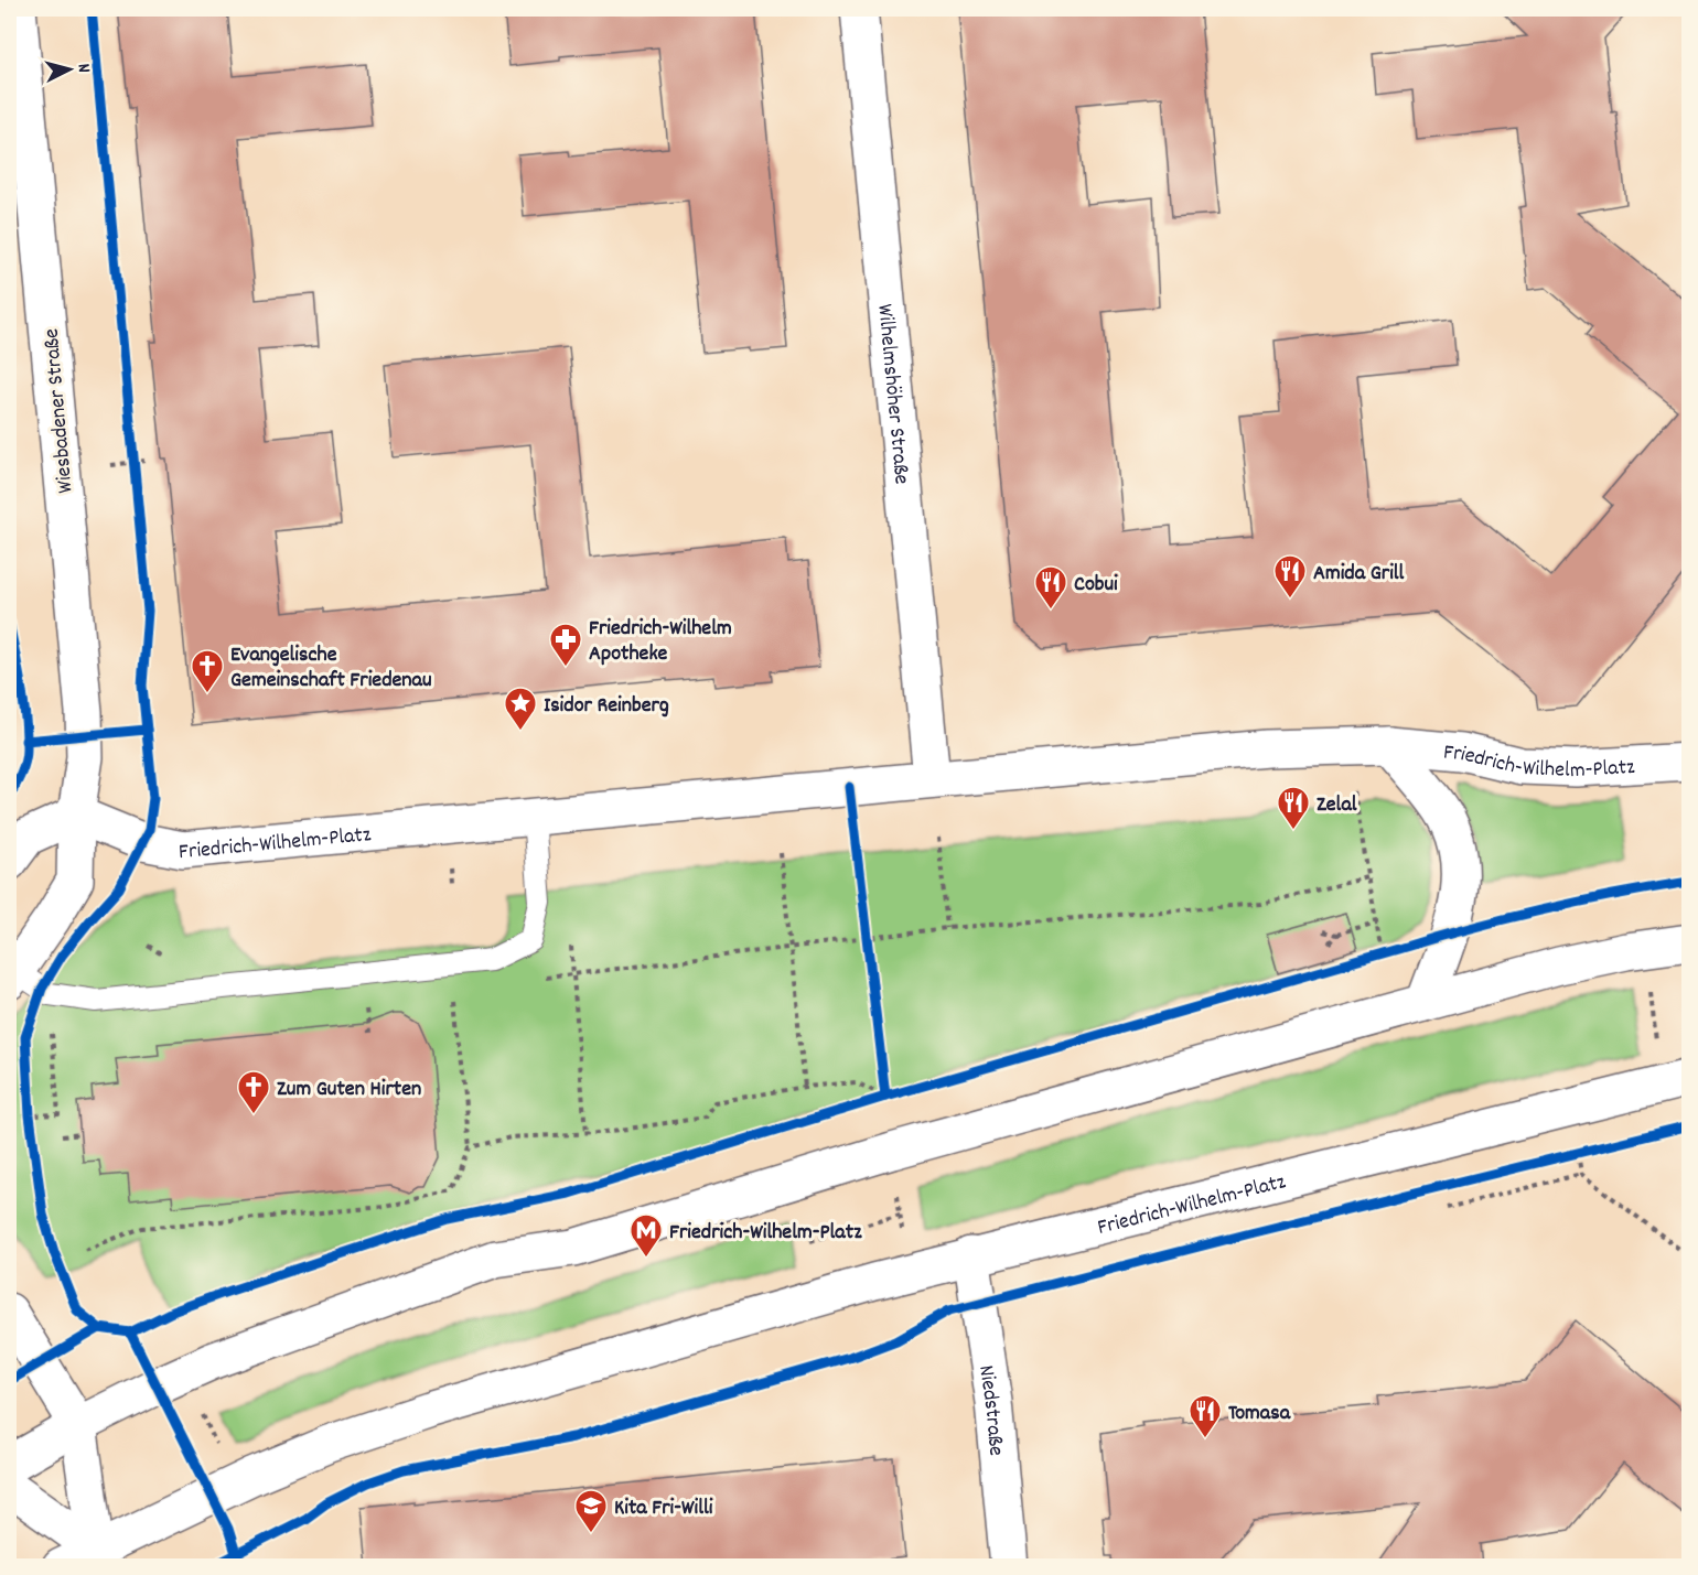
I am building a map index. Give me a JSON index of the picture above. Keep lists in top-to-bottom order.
{
  "streets": {
    "street": [
      "Wilhelmshöher Straße",
      "Wiesbadener Straße",
      "Friedrich-Wilhelm-Platz",
      "Niedstraße"
    ]
  },
  "crossings": [
    ["Wilhelmshöher Straße", "Friedrich-Wilhelm-Platz"],
    ["Wiesbadener Straße", "Friedrich-Wilhelm-Platz"],
    ["Friedrich-Wilhelm-Platz", "Niedstraße"]
  ],
  "places": {
    "restaurant": [
      "Amida Grill",
      "Cobui",
      "Zelal",
      "Tomasa"
    ],
    "pharmacy": ["Friedrich-Wilhelm Apotheke"],
    "church": ["Evangelische Gemeinschaft Friedenau", "Zum Guten Hirten"],
    "place": ["Isidor Reinberg"],
    "metro station": ["Friedrich-Wilhelm-Platz"],
    "school or university": ["Kita Fri-Willi"]
  },
  "north": "right"
}
